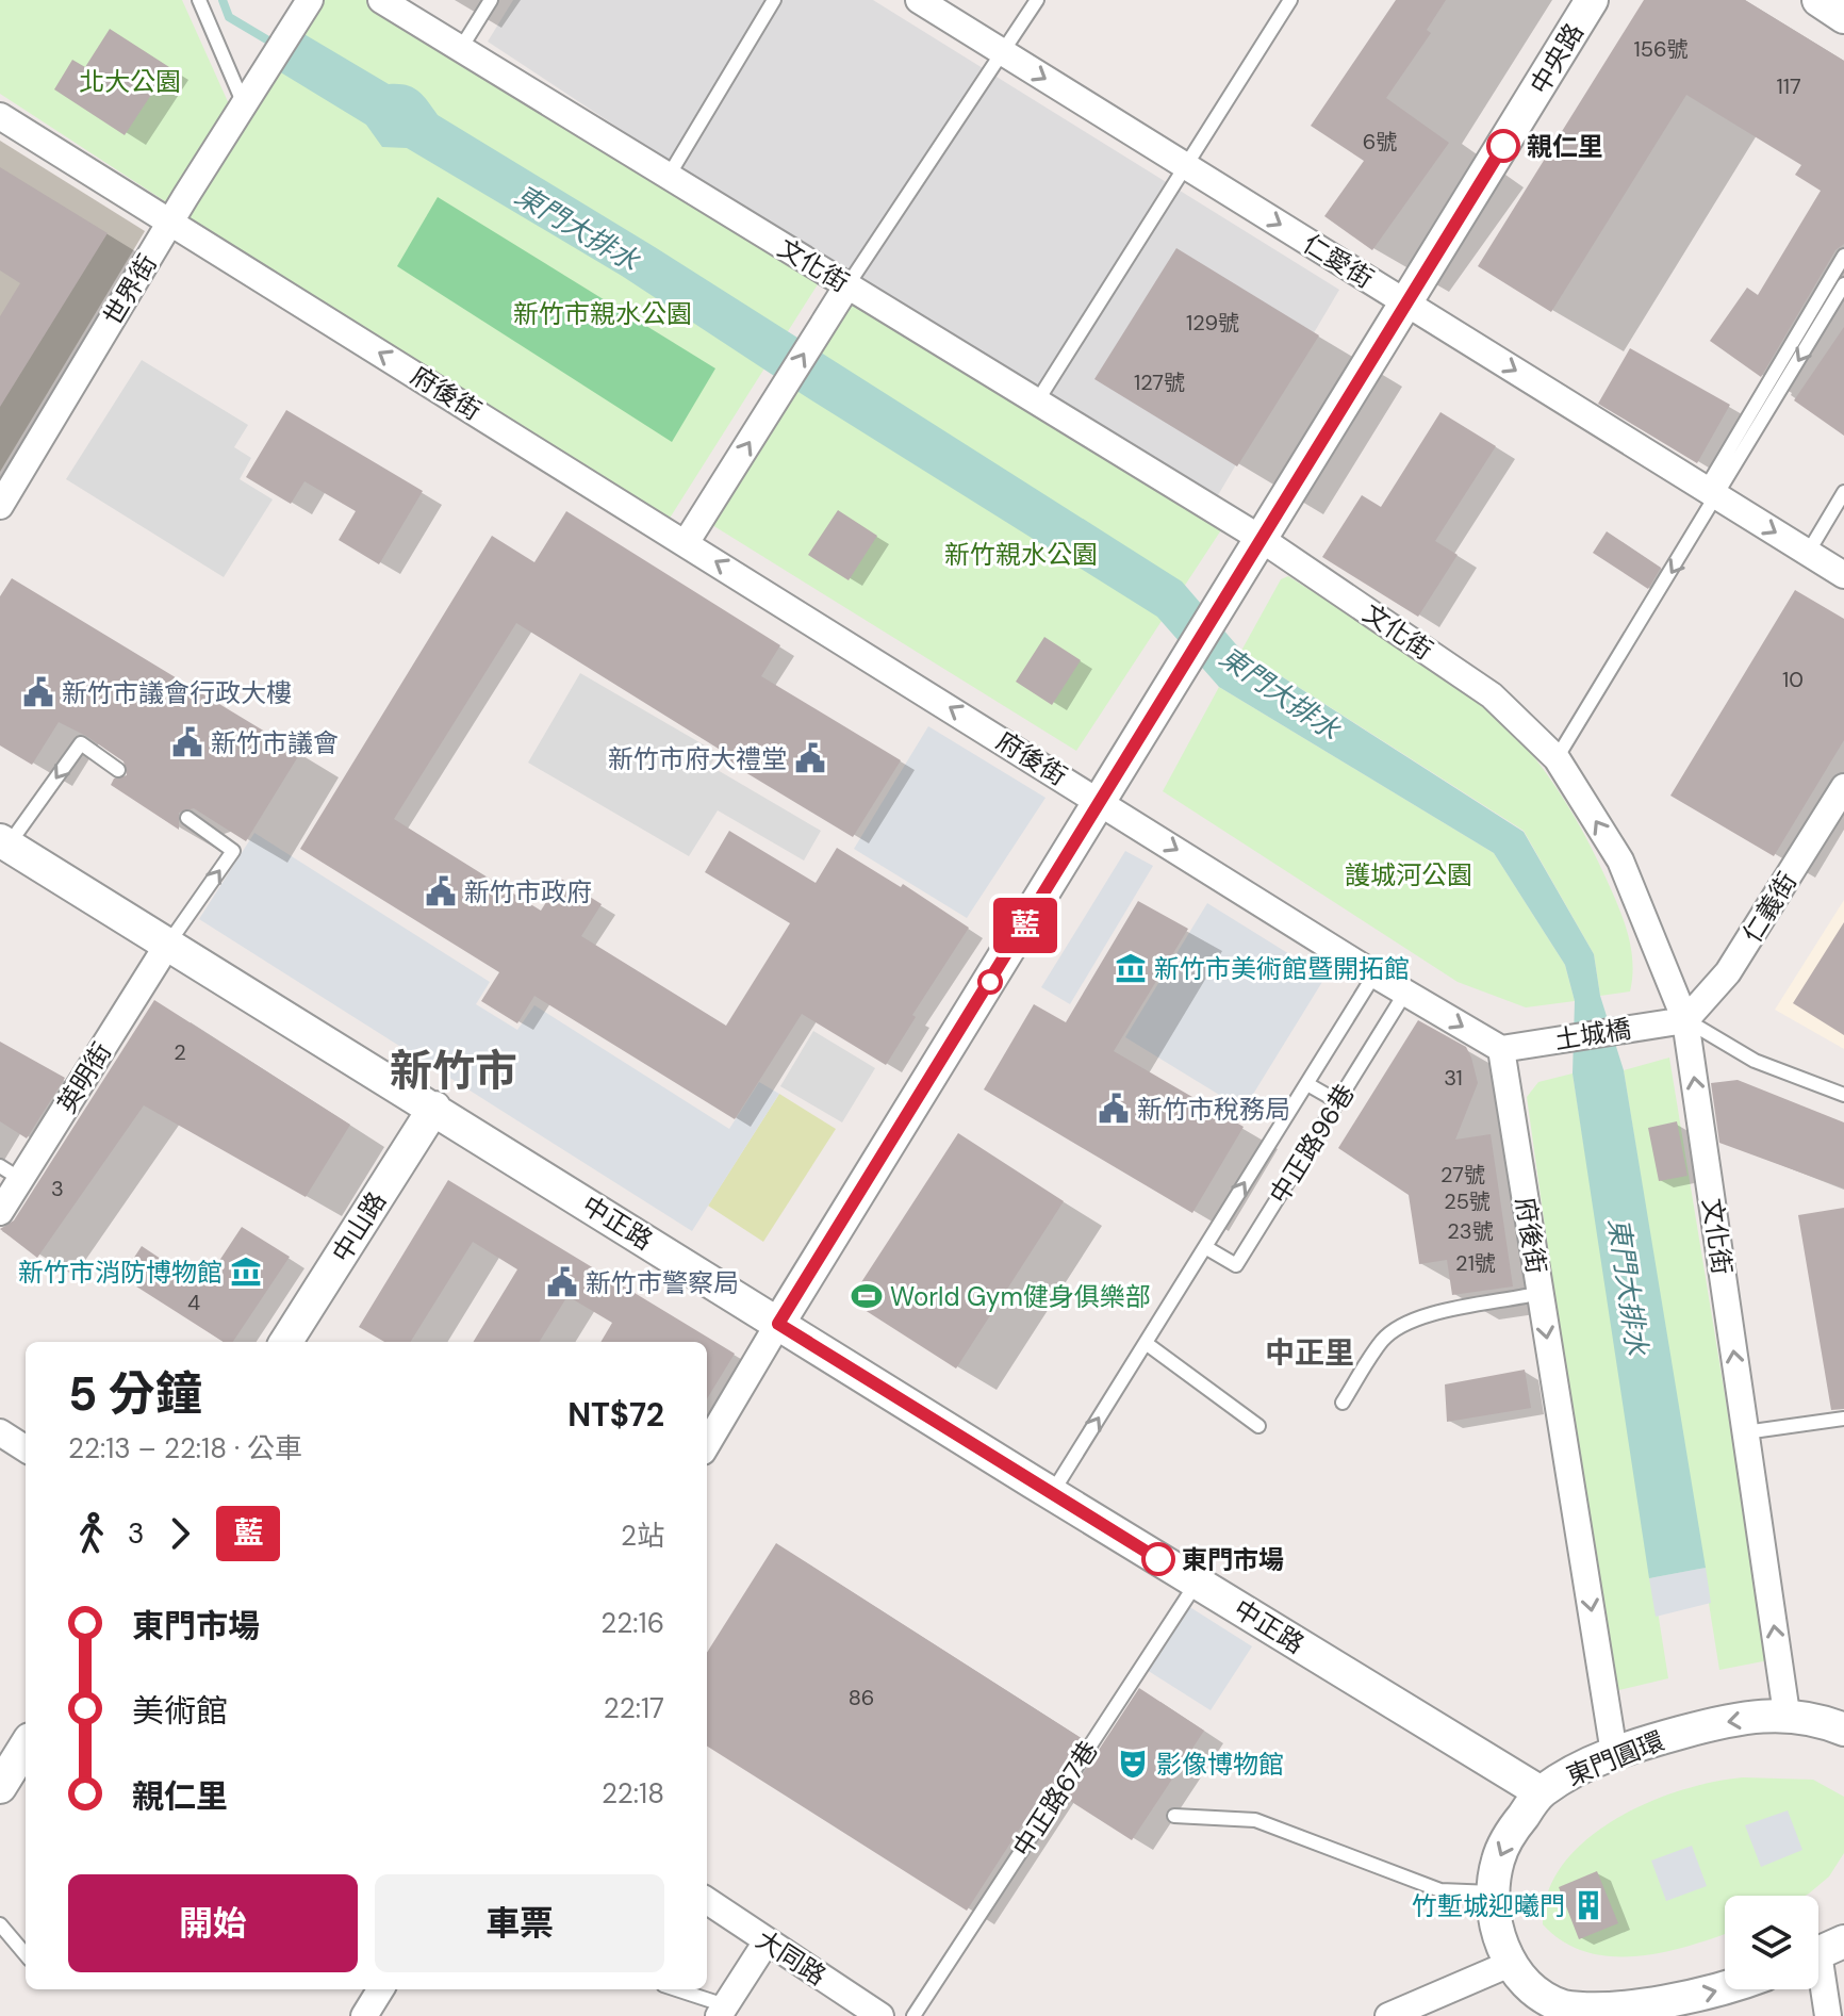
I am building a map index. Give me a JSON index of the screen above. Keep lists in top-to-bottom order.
{
  "streets": {
    "street": [
      "中央路",
      "仁愛街",
      "文化街",
      "世界街",
      "府後街",
      "仁義街",
      "土城橋",
      "英明街",
      "中正路",
      "中山路",
      "東門圓環",
      "大同路"
    ],
    "lane": ["中正路96巷", "中正路67巷"]
  },
  "crossings": [
    ["中央路", "仁愛街"],
    ["中央路", "文化街"],
    ["中央路", "府後街"],
    ["文化街", "仁義街"],
    ["文化街", "土城橋"],
    ["文化街", "東門圓環"],
    ["世界街", "府後街"],
    ["府後街", "土城橋"],
    ["府後街", "中正路96巷"],
    ["府後街", "東門圓環"],
    ["仁義街", "土城橋"],
    ["英明街", "中正路"],
    ["中正路96巷", "中正路"],
    ["中正路", "中山路"],
    ["中正路", "東門圓環"],
    ["中正路", "中正路67巷"]
  ],
  "one_way": [
    "仁愛街",
    "文化街",
    "中正路96巷",
    "東門圓環"
  ],
  "districts": ["新竹市", "中正里"],
  "water": ["東門大排水"],
  "parks": [
    "北大公園",
    "新竹市親水公園",
    "新竹親水公園",
    "護城河公園"
  ],
  "places": {
    "other": ["親仁里", "東門市場"],
    "public building": [
      "新竹市議會行政大樓",
      "新竹市議會",
      "新竹市府大禮堂",
      "新竹市政府",
      "新竹市稅務局",
      "新竹市警察局"
    ],
    "museum": ["新竹市美術館暨開拓館", "新竹市消防博物館"],
    "sports": ["World Gym健身俱樂部"],
    "theatre": ["影像博物館"],
    "building": ["竹塹城迎曦門"]
  },
  "lines": ["bus line 藍"],
  "house_numbers": [
    "156號",
    "117",
    "6號",
    "129號",
    "127號",
    "10",
    "2",
    "31",
    "27號",
    "3",
    "25號",
    "23號",
    "21號",
    "4",
    "86"
  ],
  "page": {
    "on_map": "藍",
    "heading": ["5 分鐘", "22:13 – 22:18 · 公車", "NT$72"],
    "legs": ["3", "藍", "2站"],
    "list": [
      {
        "name": "東門市場",
        "value": "22:16"
      },
      {
        "name": "美術館",
        "value": "22:17"
      },
      {
        "name": "親仁里",
        "value": "22:18"
      }
    ],
    "buttons": ["開始", "車票"]
  }
}
